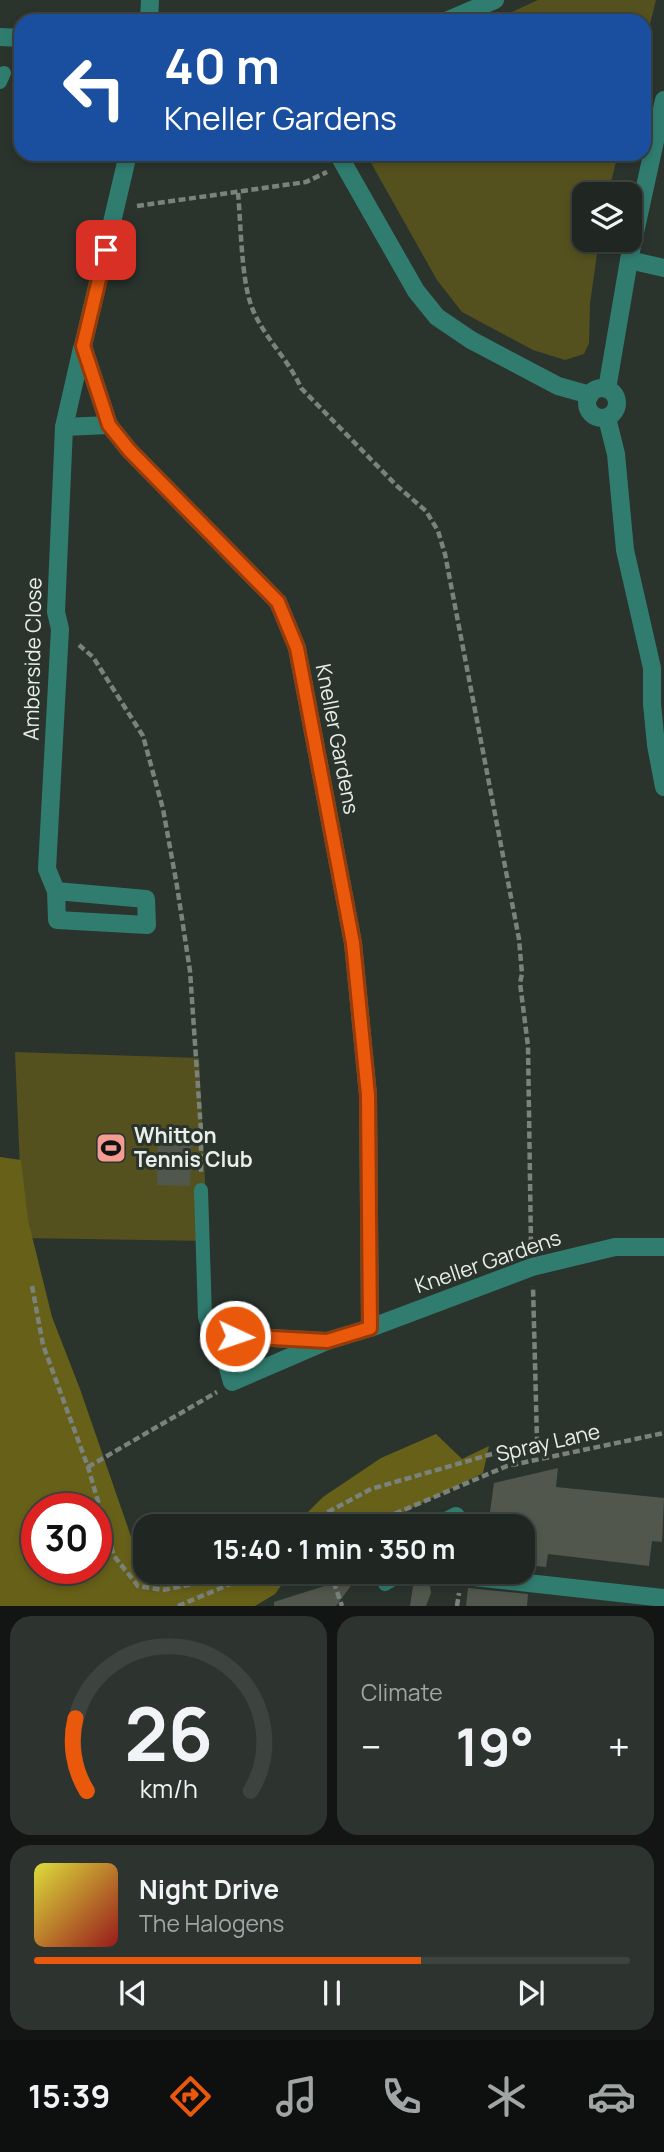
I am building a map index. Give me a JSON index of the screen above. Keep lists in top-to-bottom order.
{
  "streets": {
    "street": ["Amberside Close", "Kneller Gardens"],
    "path": ["Spray Lane"]
  },
  "crossings": [
    ["Amberside Close", "Kneller Gardens"]
  ],
  "places": {
    "sports": ["Whitton Tennis Club"]
  },
  "page": {
    "turn": ["40 m", "Kneller Gardens"],
    "limit": "30",
    "trip": "15:40 · 1 min · 350 m",
    "tile": "Climate",
    "heat": ["−", "19°", "+"],
    "song": ["Night Drive", "The Halogens"],
    "tabs": "15:39",
    "gauge": ["26", "km/h"]
  }
}
